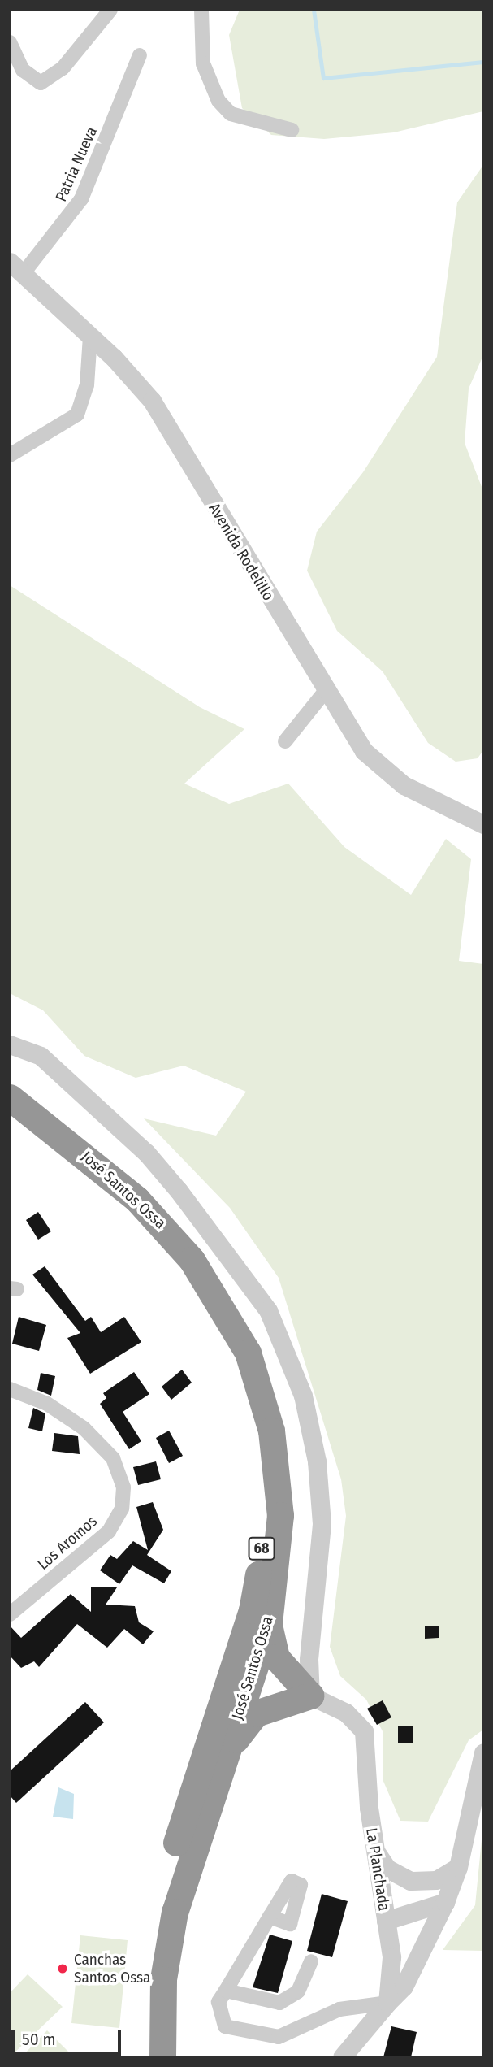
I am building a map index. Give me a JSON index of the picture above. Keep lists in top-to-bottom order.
{
  "streets": {
    "highway": ["José Santos Ossa", "68"],
    "street": [
      "Patria Nueva",
      "Avenida Rodelillo",
      "Los Aromos",
      "La Planchada"
    ]
  },
  "crossings": [
    ["Patria Nueva", "Avenida Rodelillo"]
  ],
  "places": ["Canchas Santos Ossa"],
  "scale_bar": "50 m"
}
